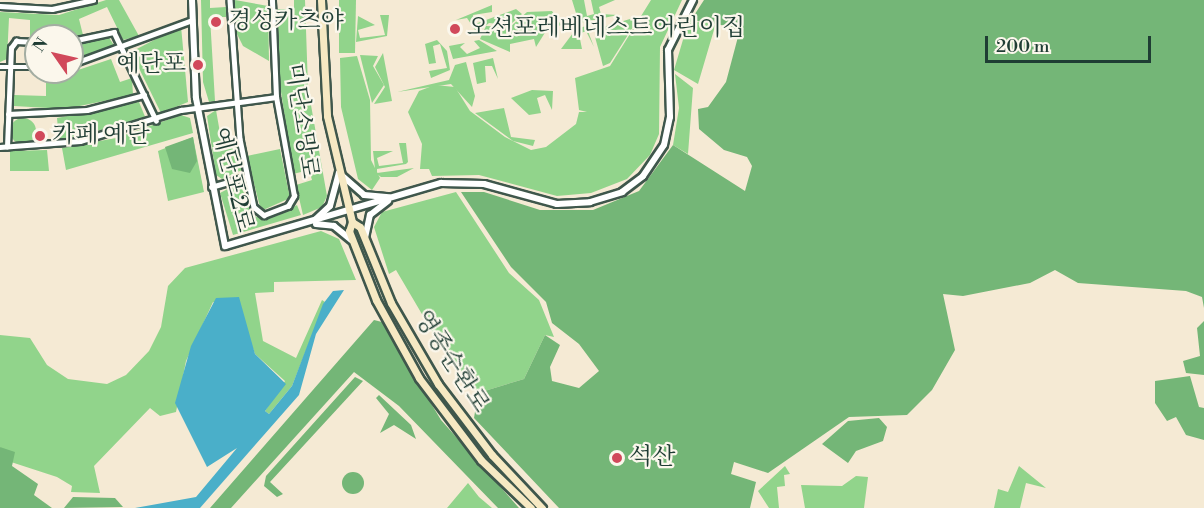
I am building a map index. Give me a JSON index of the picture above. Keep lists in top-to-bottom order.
{
  "streets": {
    "main road": ["영종순환로"],
    "street": ["미단소망로", "예단포2로"]
  },
  "crossings": [
    ["예단포2로", "영종순환로"]
  ],
  "places": [
    "경성카츠야",
    "오션포레베네스트어린이집",
    "예단포",
    "카페 예단",
    "석산"
  ],
  "scale_bar": "200 m",
  "north": "top left"
}
